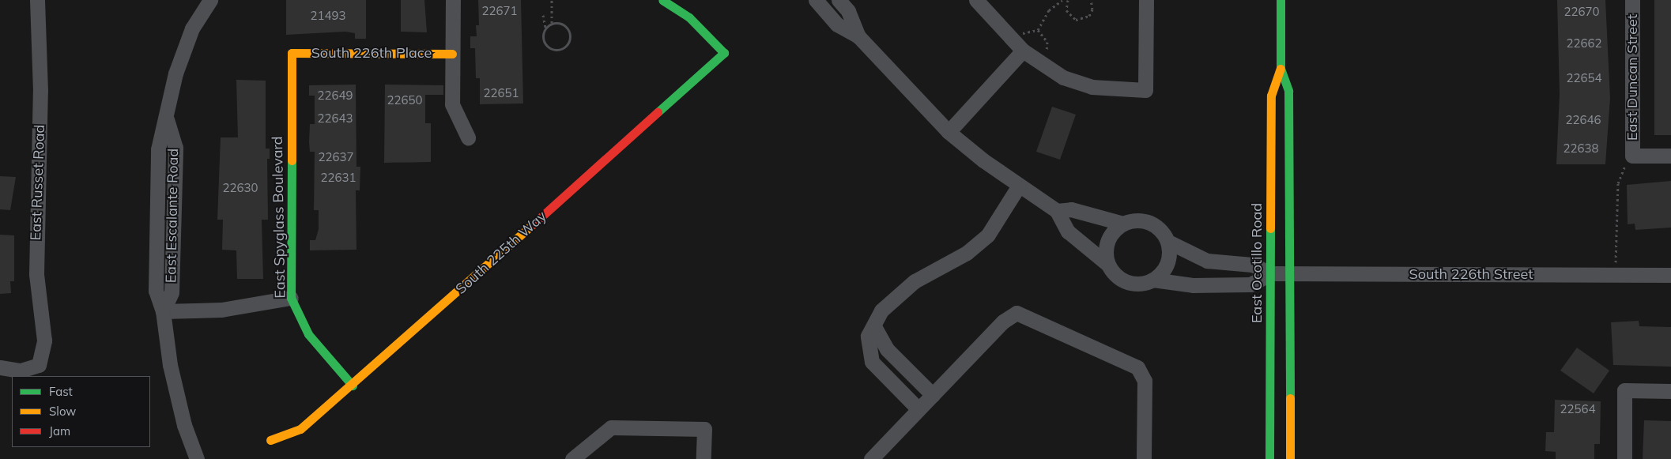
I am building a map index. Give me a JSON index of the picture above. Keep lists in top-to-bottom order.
{
  "streets": {
    "street": [
      "South 226th Place",
      "East Duncan Street",
      "East Russet Road",
      "East Escalante Road",
      "East Spyglass Boulevard",
      "South 225th Way",
      "East Ocotillo Road",
      "South 226th Street"
    ]
  },
  "crossings": [
    ["South 226th Place", "East Spyglass Boulevard"],
    ["East Spyglass Boulevard", "South 225th Way"],
    ["East Ocotillo Road", "South 226th Street"]
  ],
  "house_numbers": [
    "22671",
    "22670",
    "21493",
    "22662",
    "22654",
    "22651",
    "22649",
    "22650",
    "22643",
    "22646",
    "22638",
    "22637",
    "22631",
    "22630",
    "22564"
  ],
  "legend": ["Fast", "Slow", "Jam"]
}
